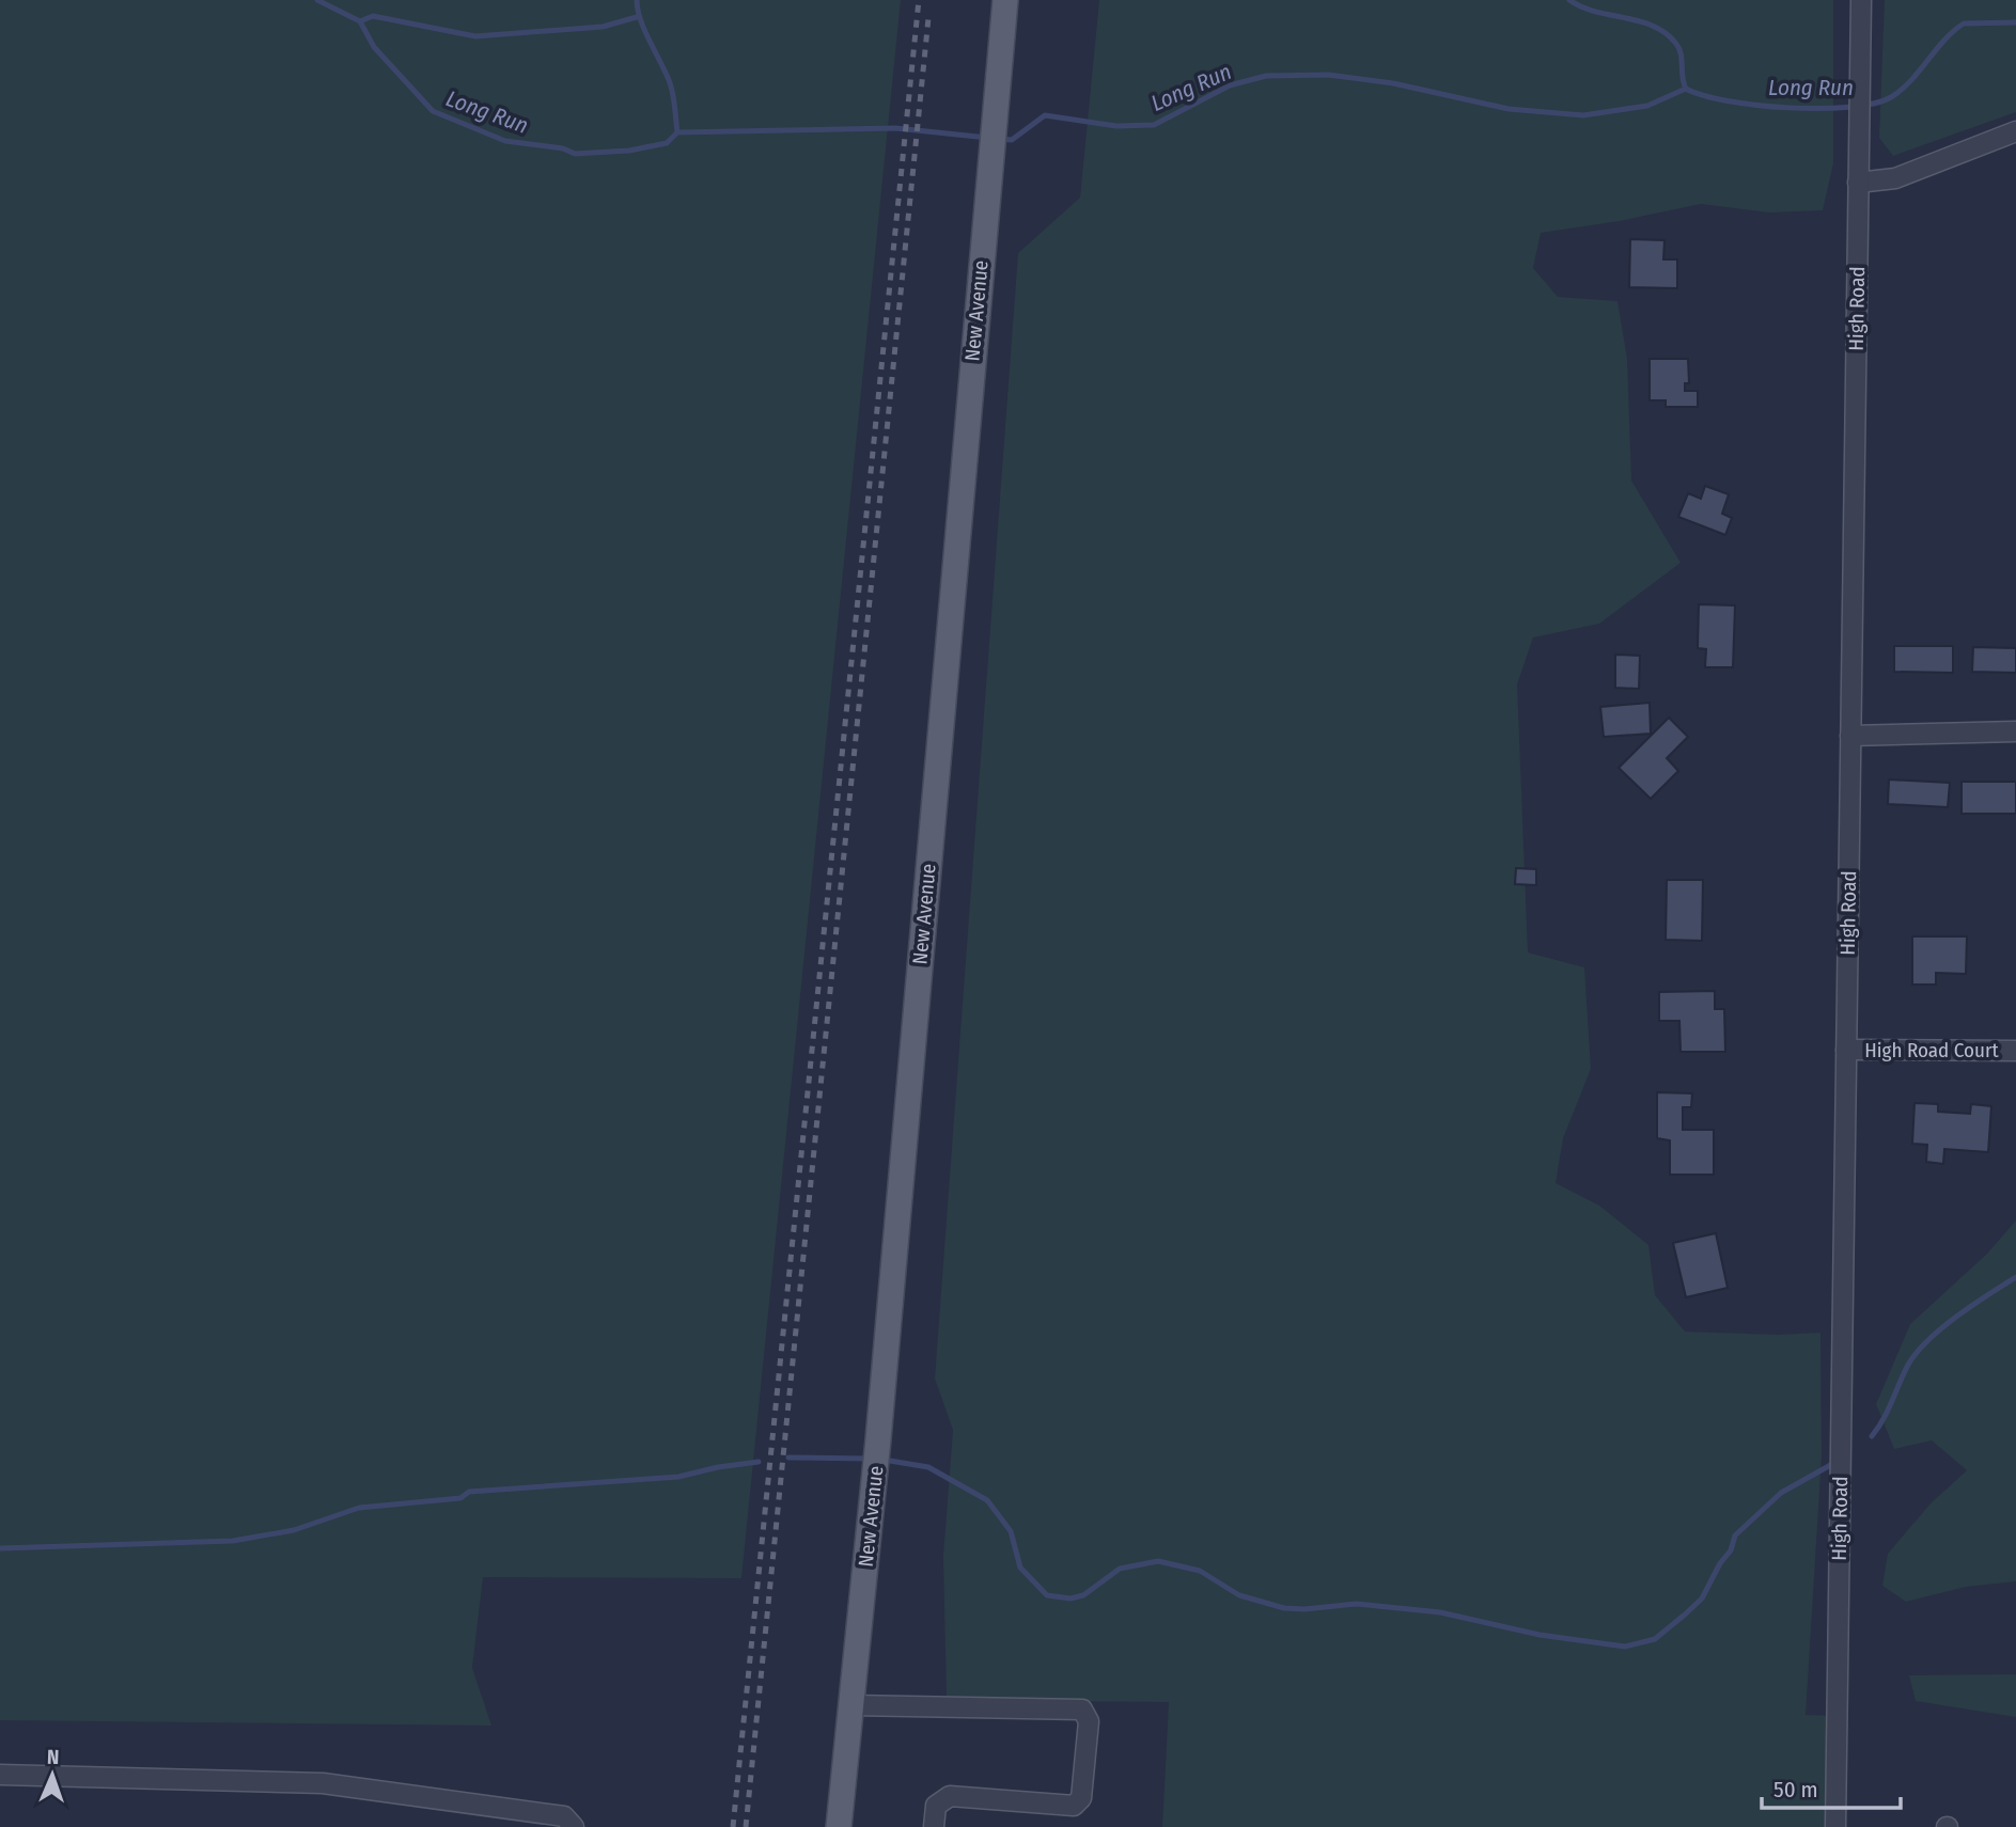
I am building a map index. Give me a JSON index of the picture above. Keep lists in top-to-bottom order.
{
  "streets": {
    "main road": ["New Avenue"],
    "street": ["High Road", "High Road Court"]
  },
  "crossings": [
    ["High Road", "High Road Court"]
  ],
  "water": ["Long Run"],
  "scale_bar": "50 m",
  "north": "top"
}
